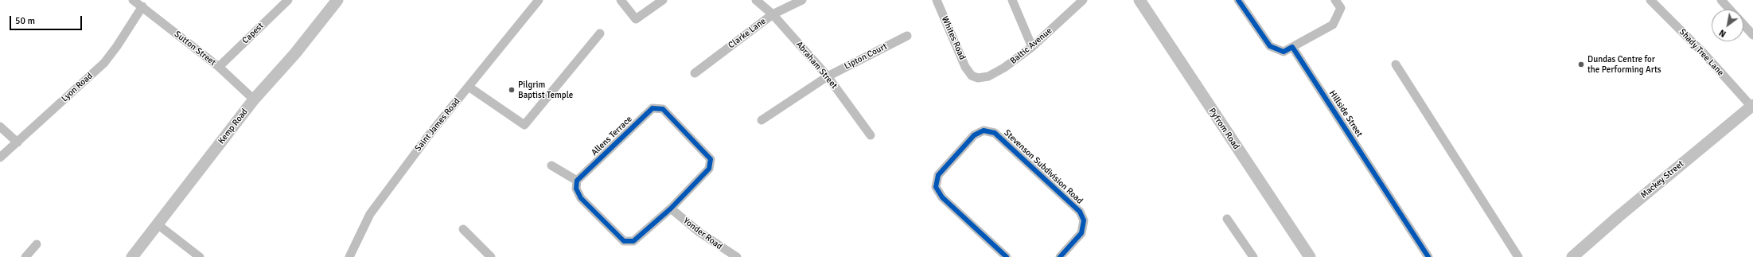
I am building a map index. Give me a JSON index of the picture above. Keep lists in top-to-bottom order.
{
  "streets": {
    "street": [
      "Capest",
      "Clarke Lane",
      "Whites Road",
      "Baltic Avenue",
      "Sutton Street",
      "Shady Tree Lane",
      "Lipton Court",
      "Abraham Street",
      "Lyon Road",
      "Hillside Street",
      "Saint James Road",
      "Kemp Road",
      "Pyfrom Road",
      "Allens Terrace",
      "Stevenson Subdivision Road",
      "Mackey Street",
      "Yonder Road"
    ]
  },
  "crossings": [
    ["Capest", "Sutton Street"],
    ["Clarke Lane", "Abraham Street"],
    ["Whites Road", "Baltic Avenue"],
    ["Sutton Street", "Lyon Road"],
    ["Sutton Street", "Kemp Road"],
    ["Shady Tree Lane", "Mackey Street"],
    ["Lipton Court", "Abraham Street"],
    ["Allens Terrace", "Yonder Road"]
  ],
  "places": ["Dundas Centre for the Performing Arts", "Pilgrim Baptist Temple"],
  "scale_bar": "50 m",
  "north": "bottom left"
}
